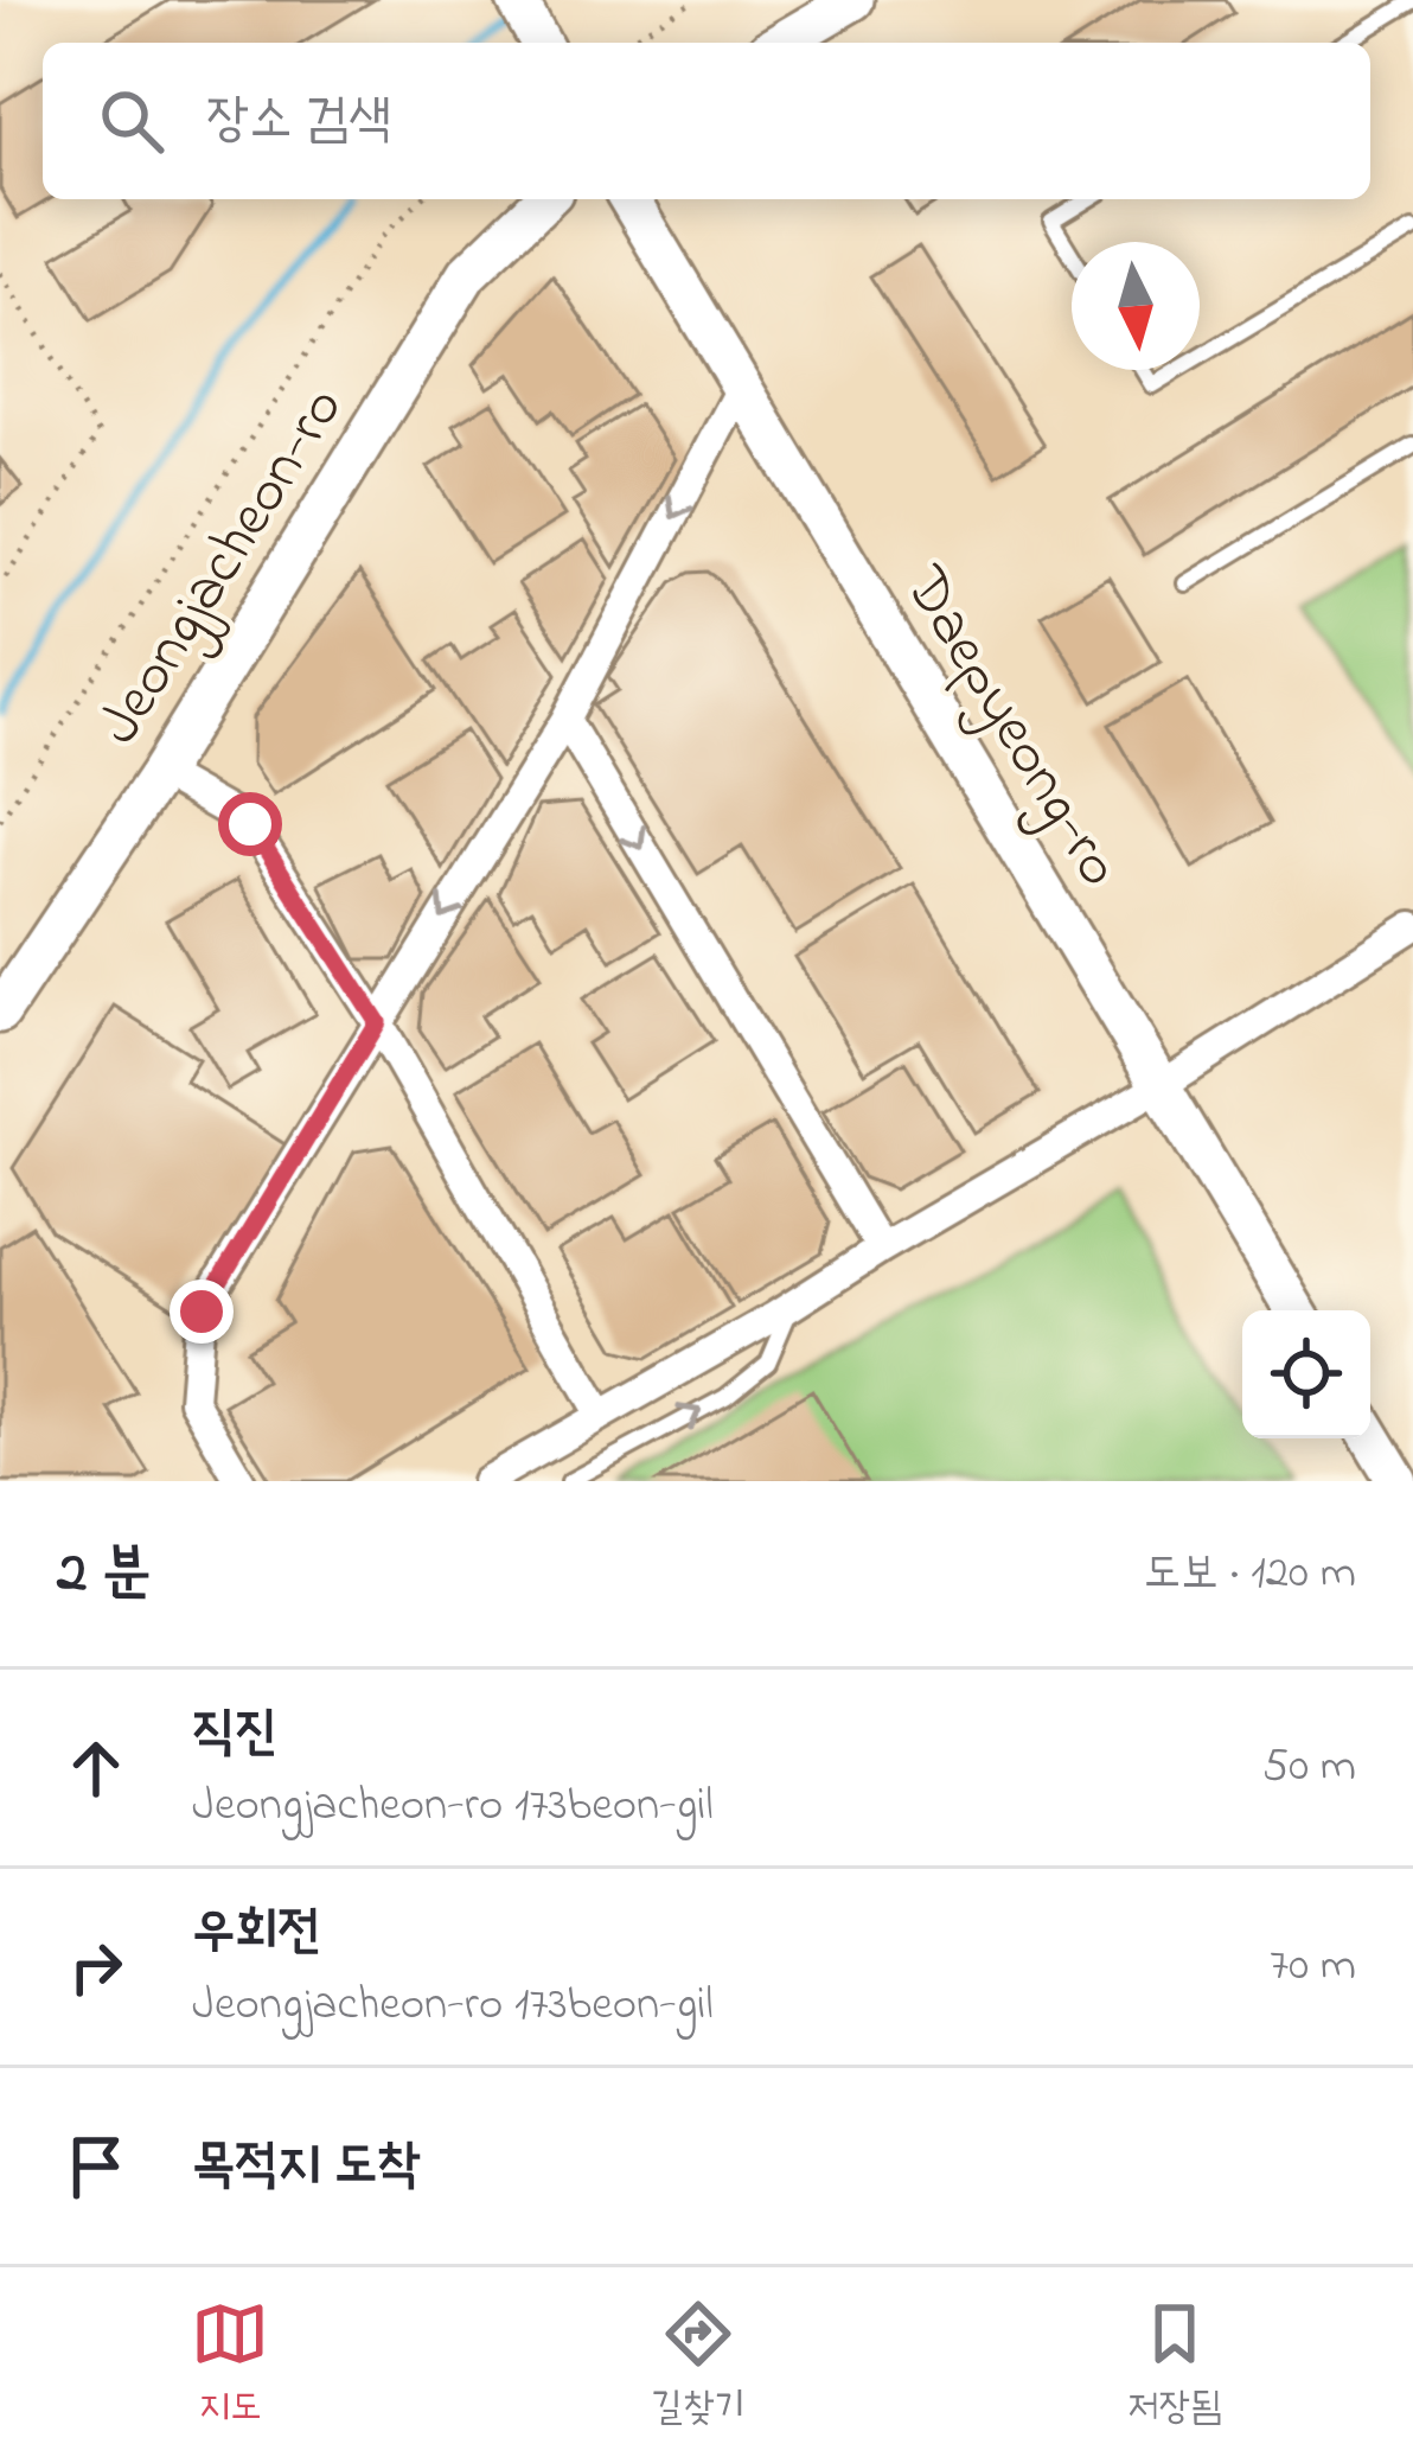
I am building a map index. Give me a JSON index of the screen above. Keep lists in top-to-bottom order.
{
  "streets": {
    "street": ["Jeongjacheon-ro", "Daepyeong-ro"]
  },
  "north": "bottom",
  "page": {
    "search": "장소 검색",
    "heading": ["2 분", "도보 · 120 m"],
    "list": [
      ["직진", "Jeongjacheon-ro 173beon-gil", "50 m"],
      ["우회전", "Jeongjacheon-ro 173beon-gil", "70 m"],
      "목적지 도착"
    ],
    "nav": ["지도", "길찾기", "저장됨"]
  }
}
